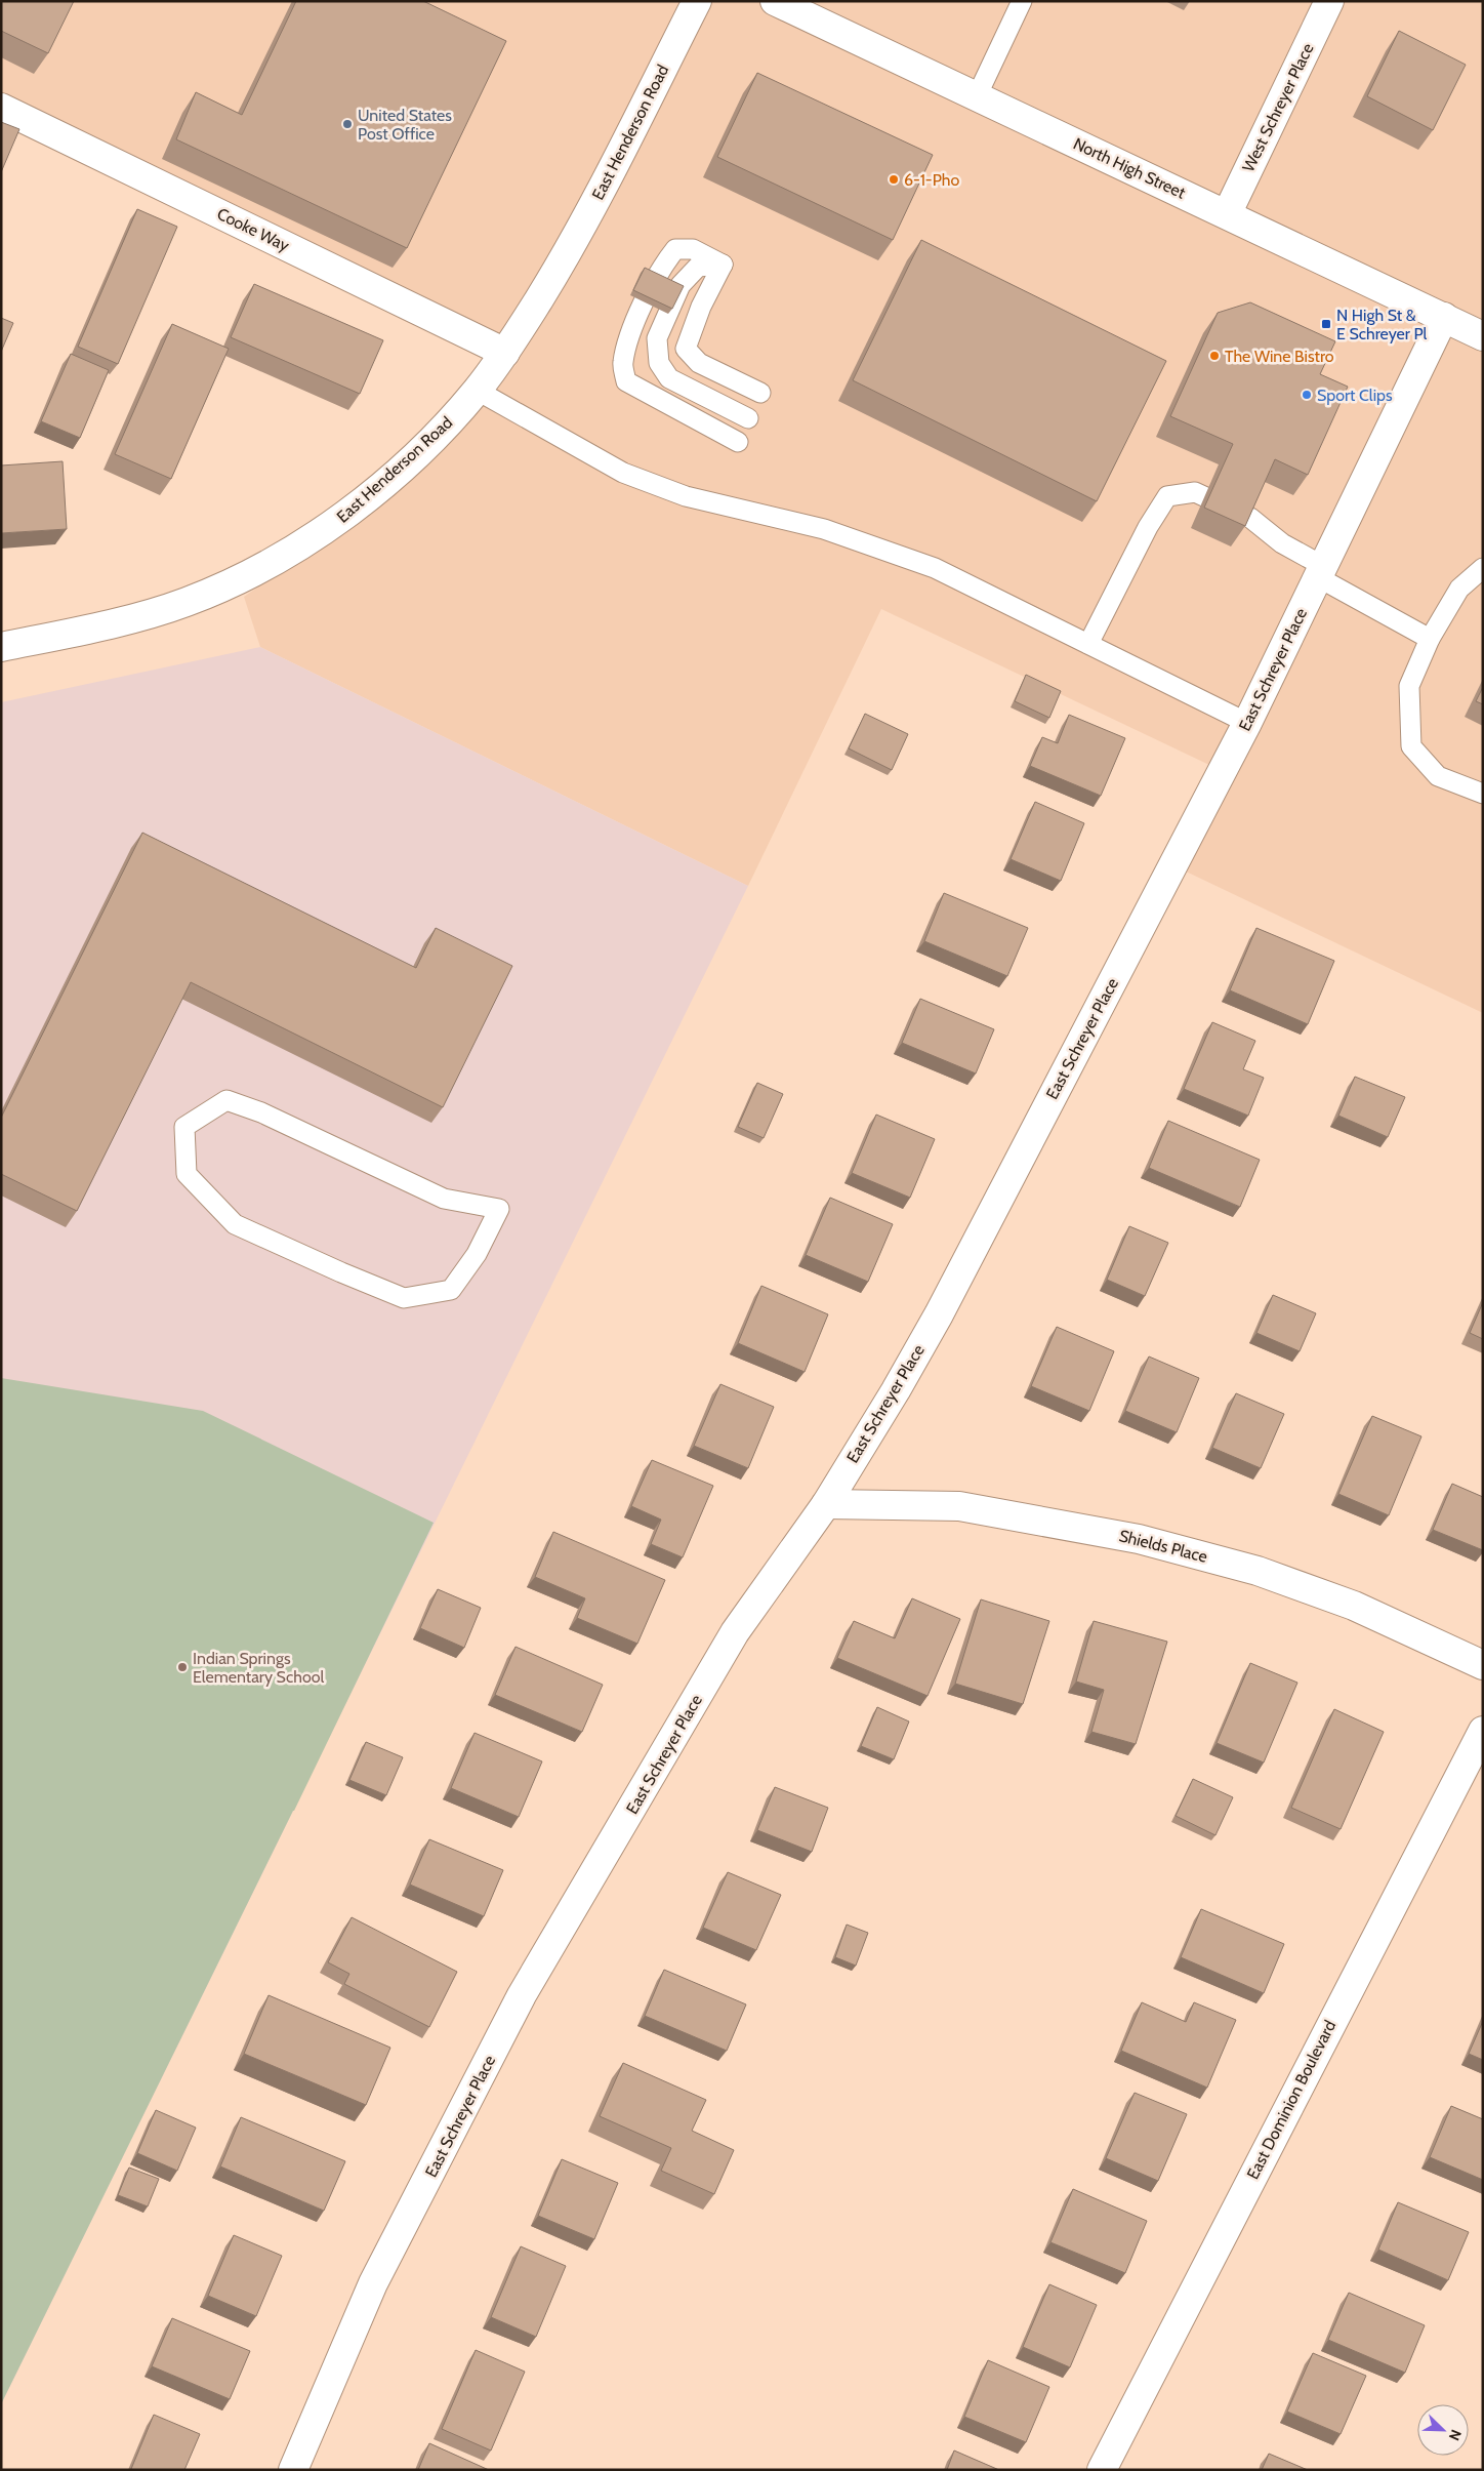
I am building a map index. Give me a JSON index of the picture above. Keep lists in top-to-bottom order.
{
  "streets": {
    "street": [
      "West Schreyer Place",
      "East Henderson Road",
      "North High Street",
      "Cooke Way",
      "East Schreyer Place",
      "Shields Place",
      "East Dominion Boulevard"
    ]
  },
  "crossings": [
    ["West Schreyer Place", "North High Street"],
    ["East Henderson Road", "Cooke Way"],
    ["North High Street", "East Schreyer Place"],
    ["East Schreyer Place", "Shields Place"]
  ],
  "places": {
    "other": [
      "United States Post Office",
      "6-1-Pho",
      "The Wine Bistro",
      "Sport Clips",
      "Indian Springs Elementary School"
    ],
    "transit": ["N High St & E Schreyer Pl"]
  },
  "north": "bottom right"
}
